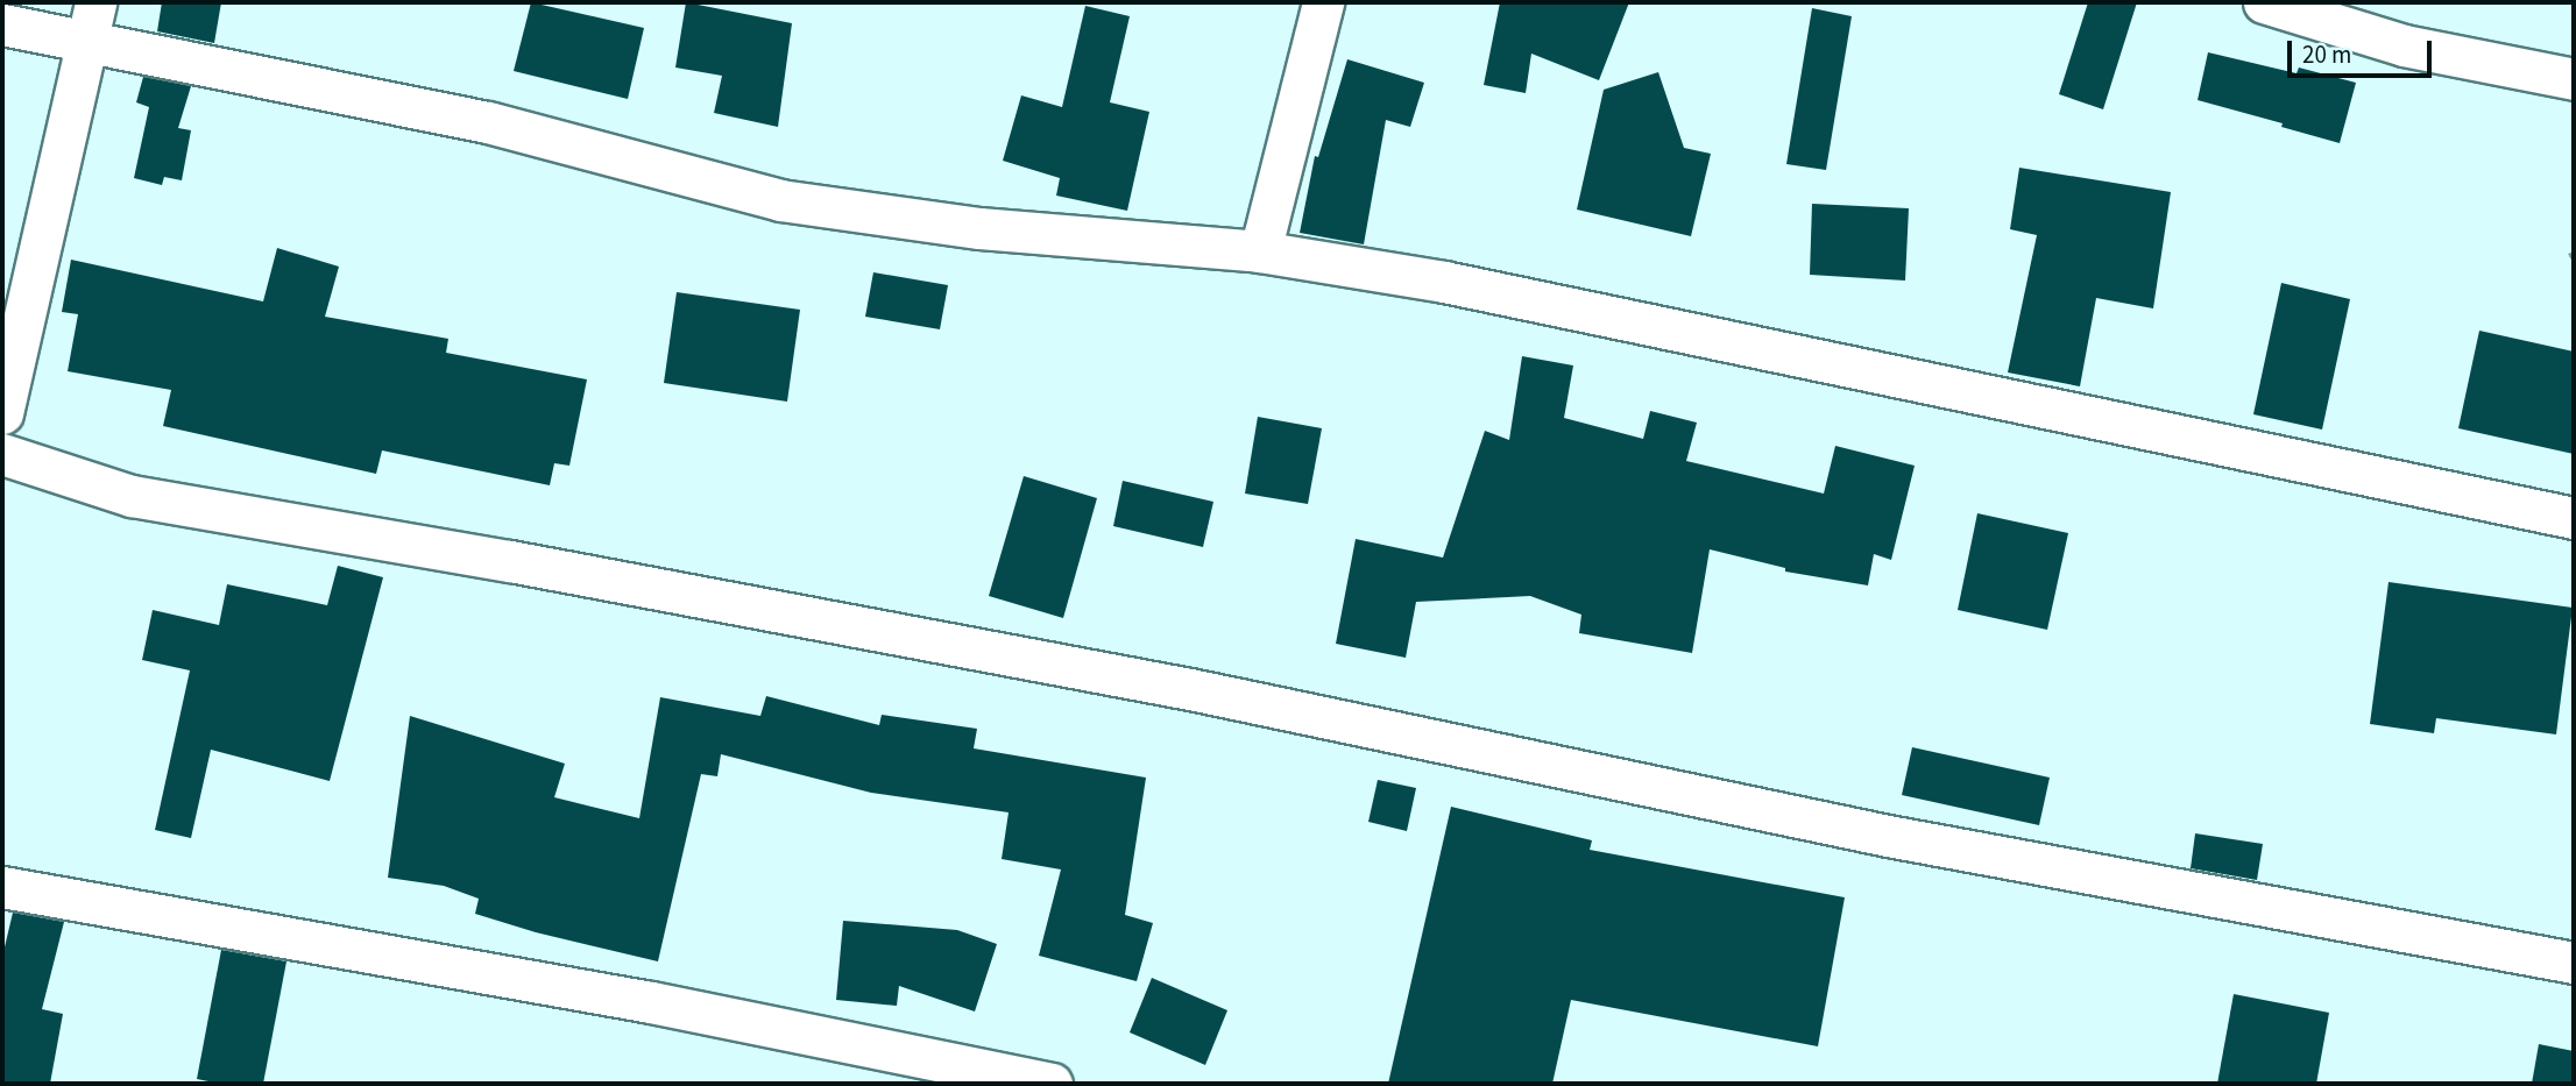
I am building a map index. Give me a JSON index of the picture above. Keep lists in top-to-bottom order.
{
  "scale_bar": "20 m"
}
